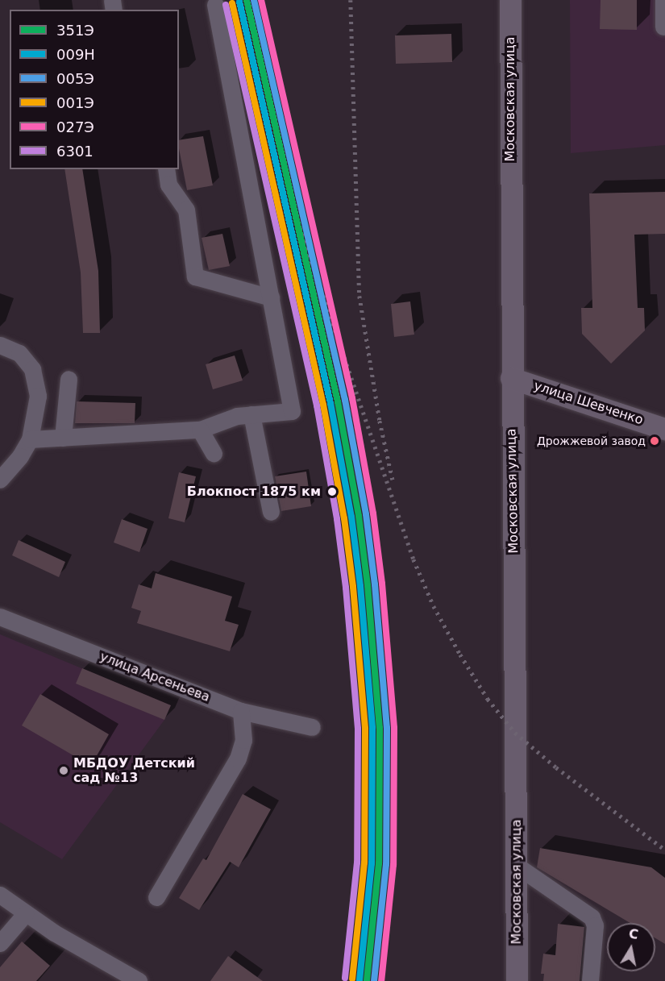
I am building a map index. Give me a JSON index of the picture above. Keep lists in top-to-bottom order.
{
  "streets": {
    "main road": ["Московская улица", "улица Шевченко"],
    "street": ["улица Арсеньева"]
  },
  "crossings": [
    ["Московская улица", "улица Шевченко"]
  ],
  "places": ["Дрожжевой завод", "Блокпост 1875 км", "МБДОУ Детский сад №13"],
  "lines": [
    "transit line 351Э",
    "transit line 005Э",
    "transit line 027Э",
    "transit line 009Н",
    "transit line 001Э",
    "transit line 6301"
  ],
  "legend": [
    "351Э",
    "009Н",
    "005Э",
    "001Э",
    "027Э",
    "6301"
  ],
  "north": "top"
}
